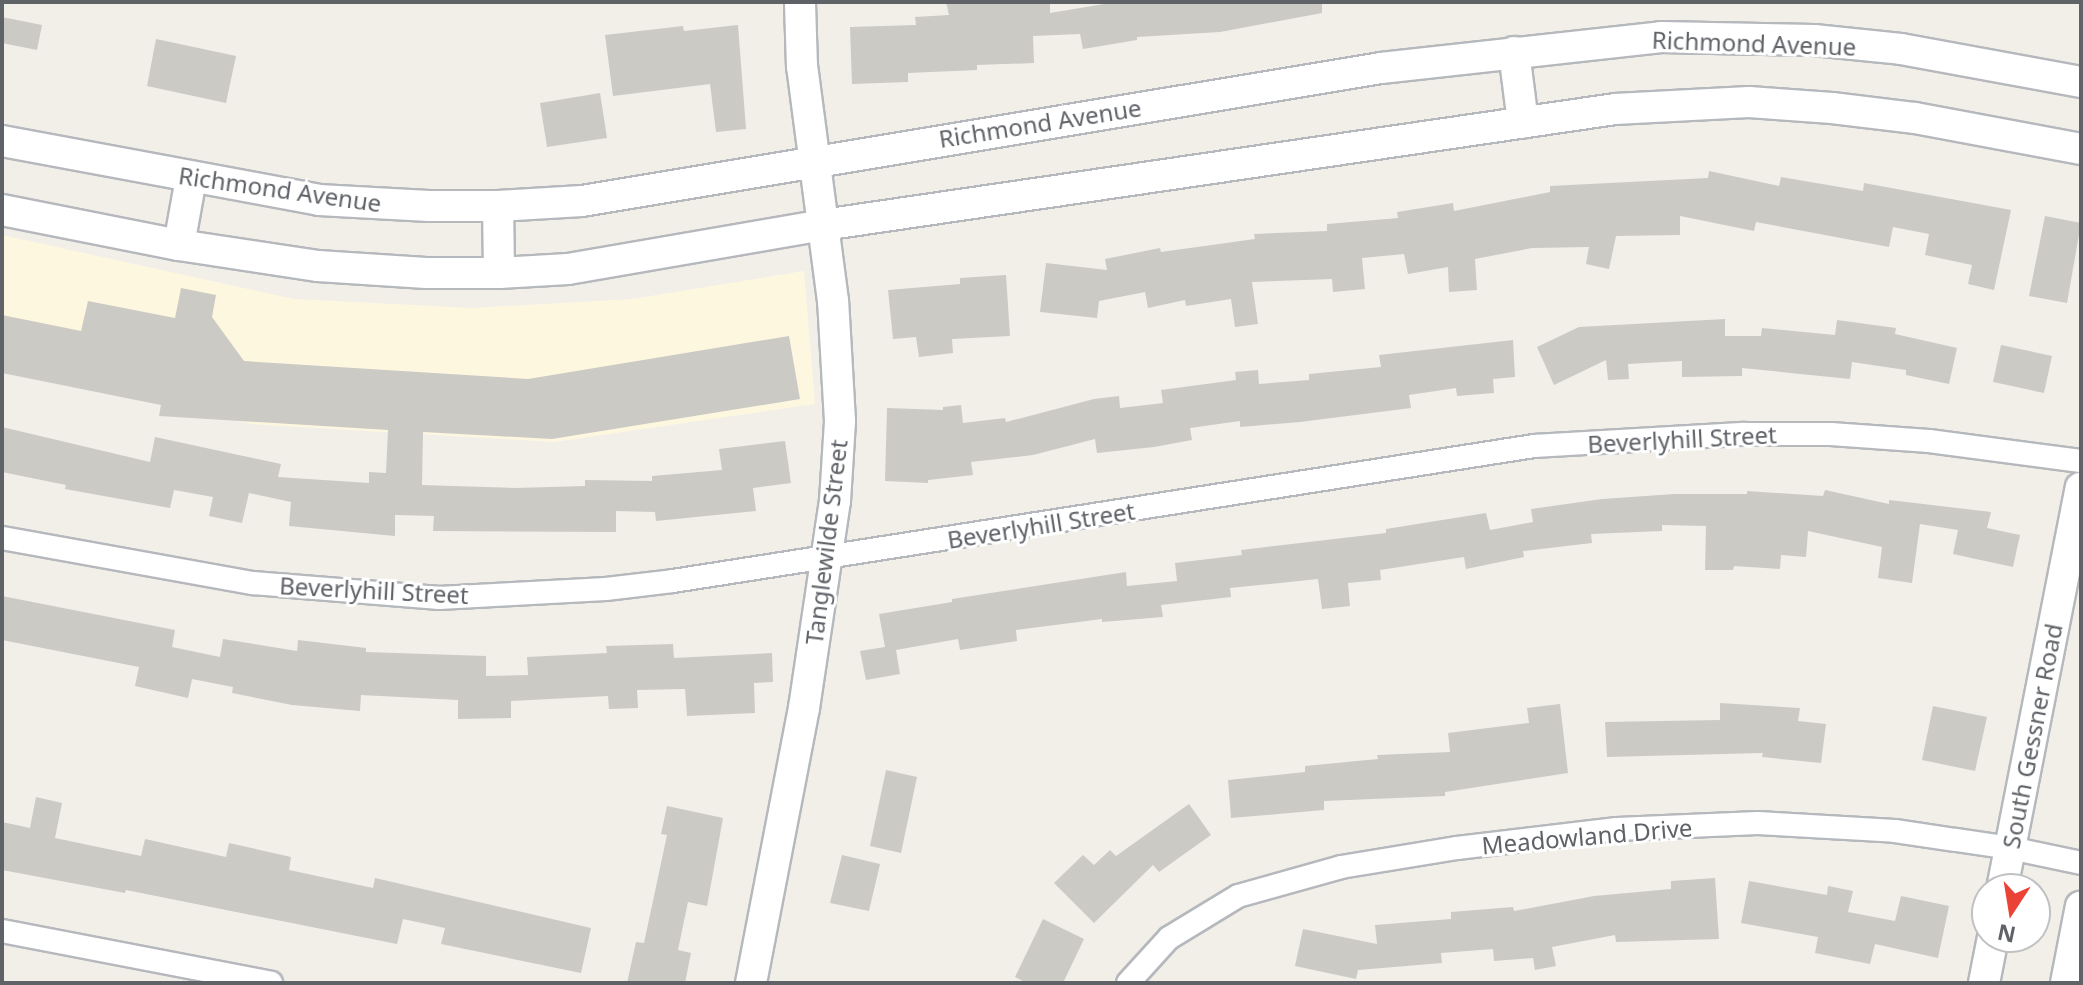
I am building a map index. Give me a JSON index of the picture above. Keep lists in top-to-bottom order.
{
  "streets": {
    "main road": ["Richmond Avenue", "Tanglewilde Street", "South Gessner Road"],
    "street": ["Beverlyhill Street", "Meadowland Drive"]
  },
  "crossings": [
    ["Richmond Avenue", "Tanglewilde Street"],
    ["Beverlyhill Street", "Tanglewilde Street"],
    ["South Gessner Road", "Meadowland Drive"]
  ],
  "north": "bottom"
}
